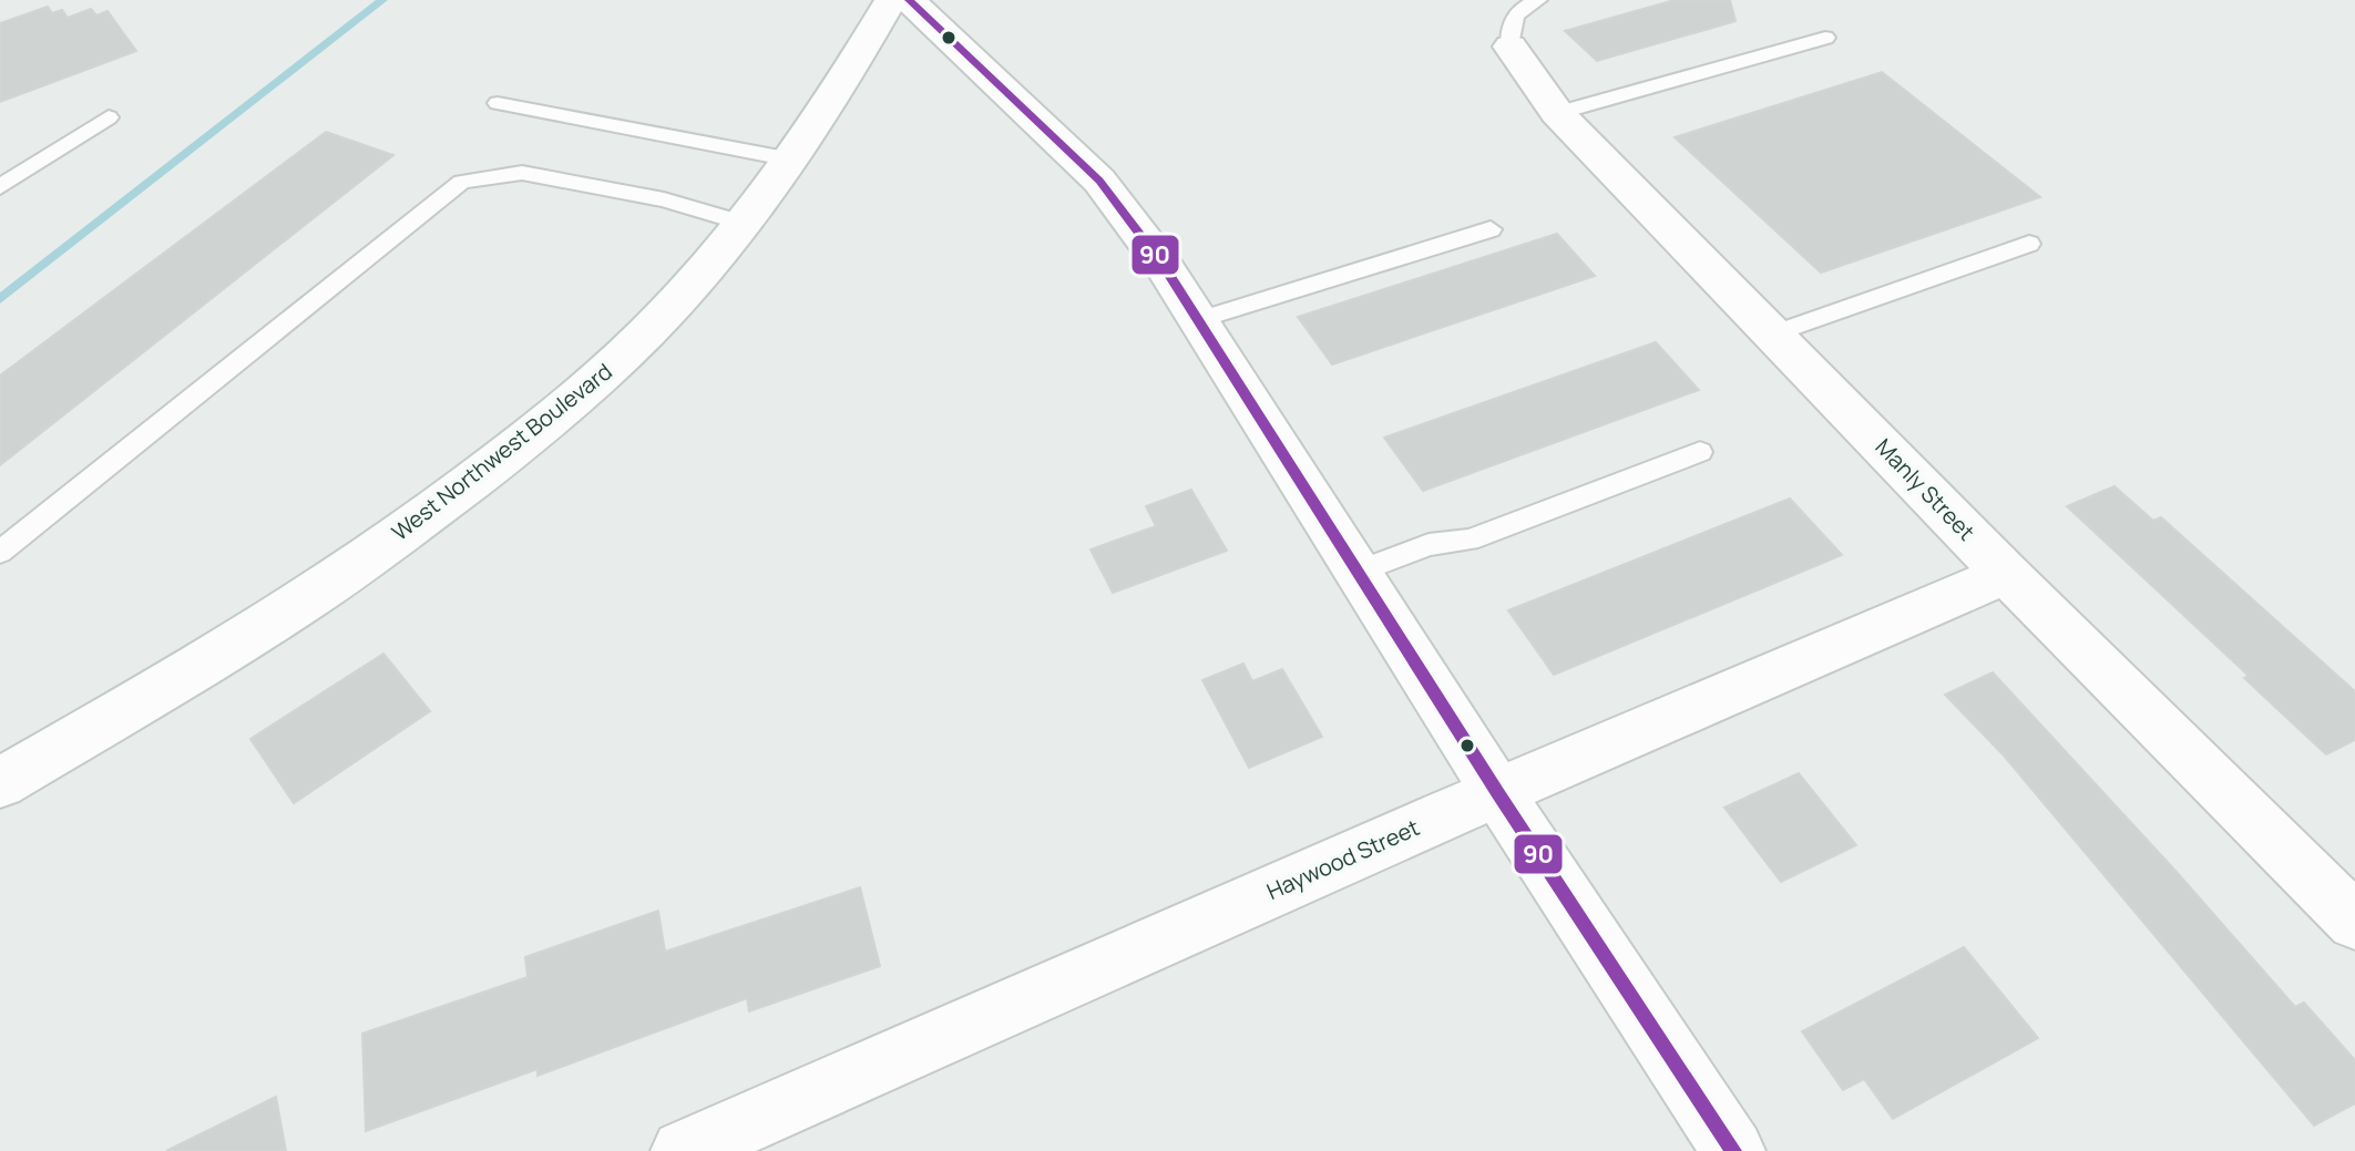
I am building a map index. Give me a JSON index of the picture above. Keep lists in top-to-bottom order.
{
  "streets": {
    "street": ["West Northwest Boulevard", "Manly Street", "Haywood Street"]
  },
  "crossings": [
    ["Manly Street", "Haywood Street"]
  ],
  "lines": ["transit line 90"]
}
